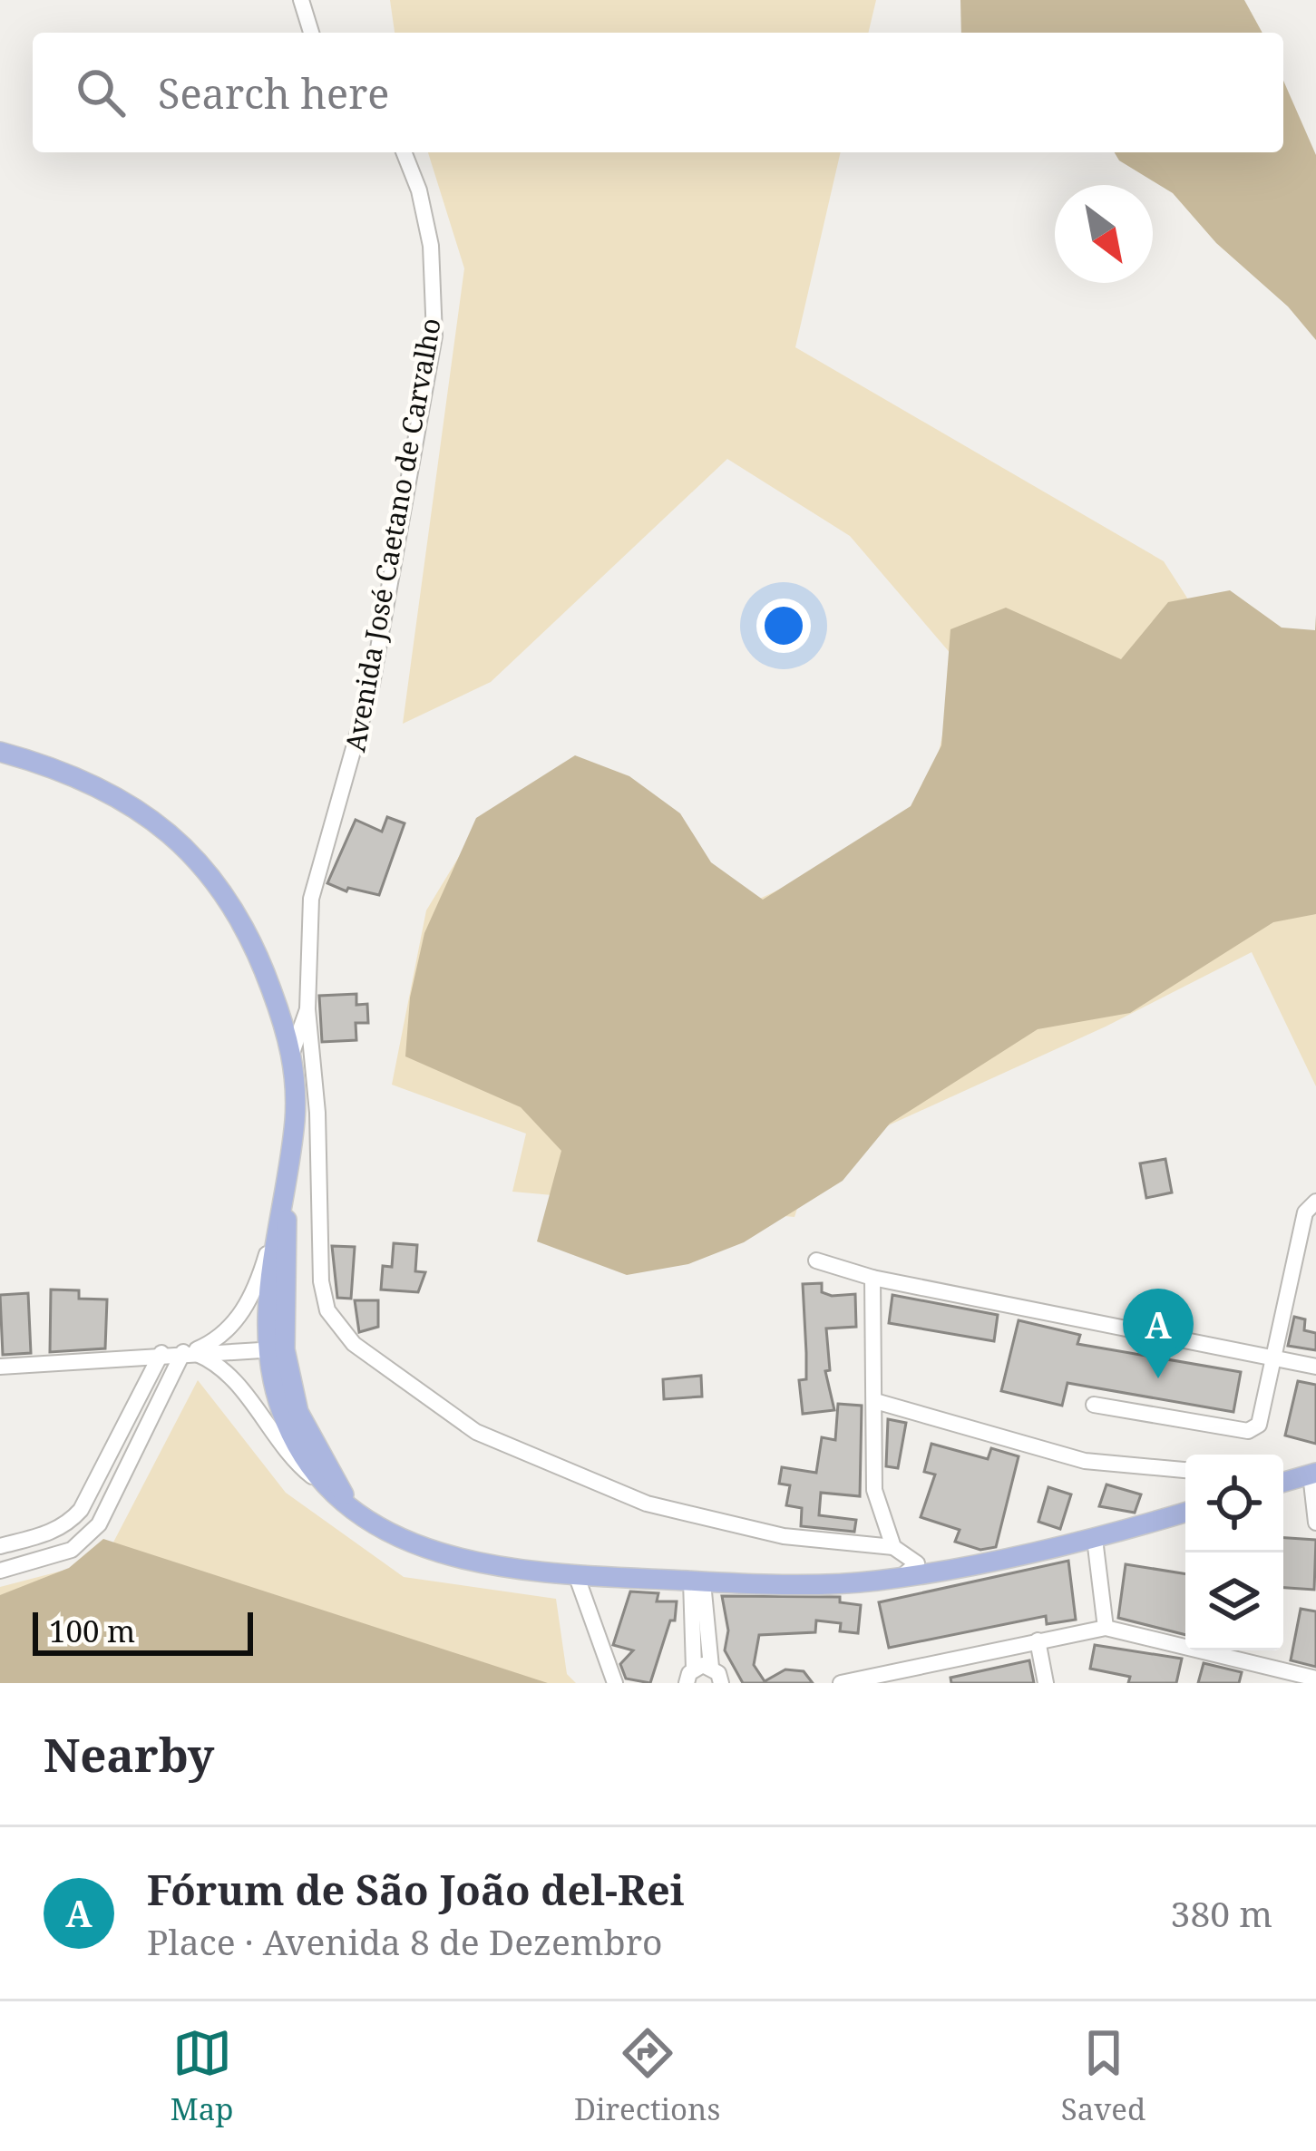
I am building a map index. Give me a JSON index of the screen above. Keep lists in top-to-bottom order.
{
  "streets": {
    "street": ["Avenida José Caetano de Carvalho"]
  },
  "scale_bar": "100 m",
  "north": "bottom right",
  "page": {
    "search": "Search here",
    "pins": "A",
    "scale": "100 m",
    "heading": "Nearby",
    "list": [
      {
        "mark": "A",
        "name": "Fórum de São João del-Rei",
        "note": "Place · Avenida 8 de Dezembro",
        "value": "380 m"
      }
    ],
    "nav": ["Map", "Directions", "Saved"]
  }
}
